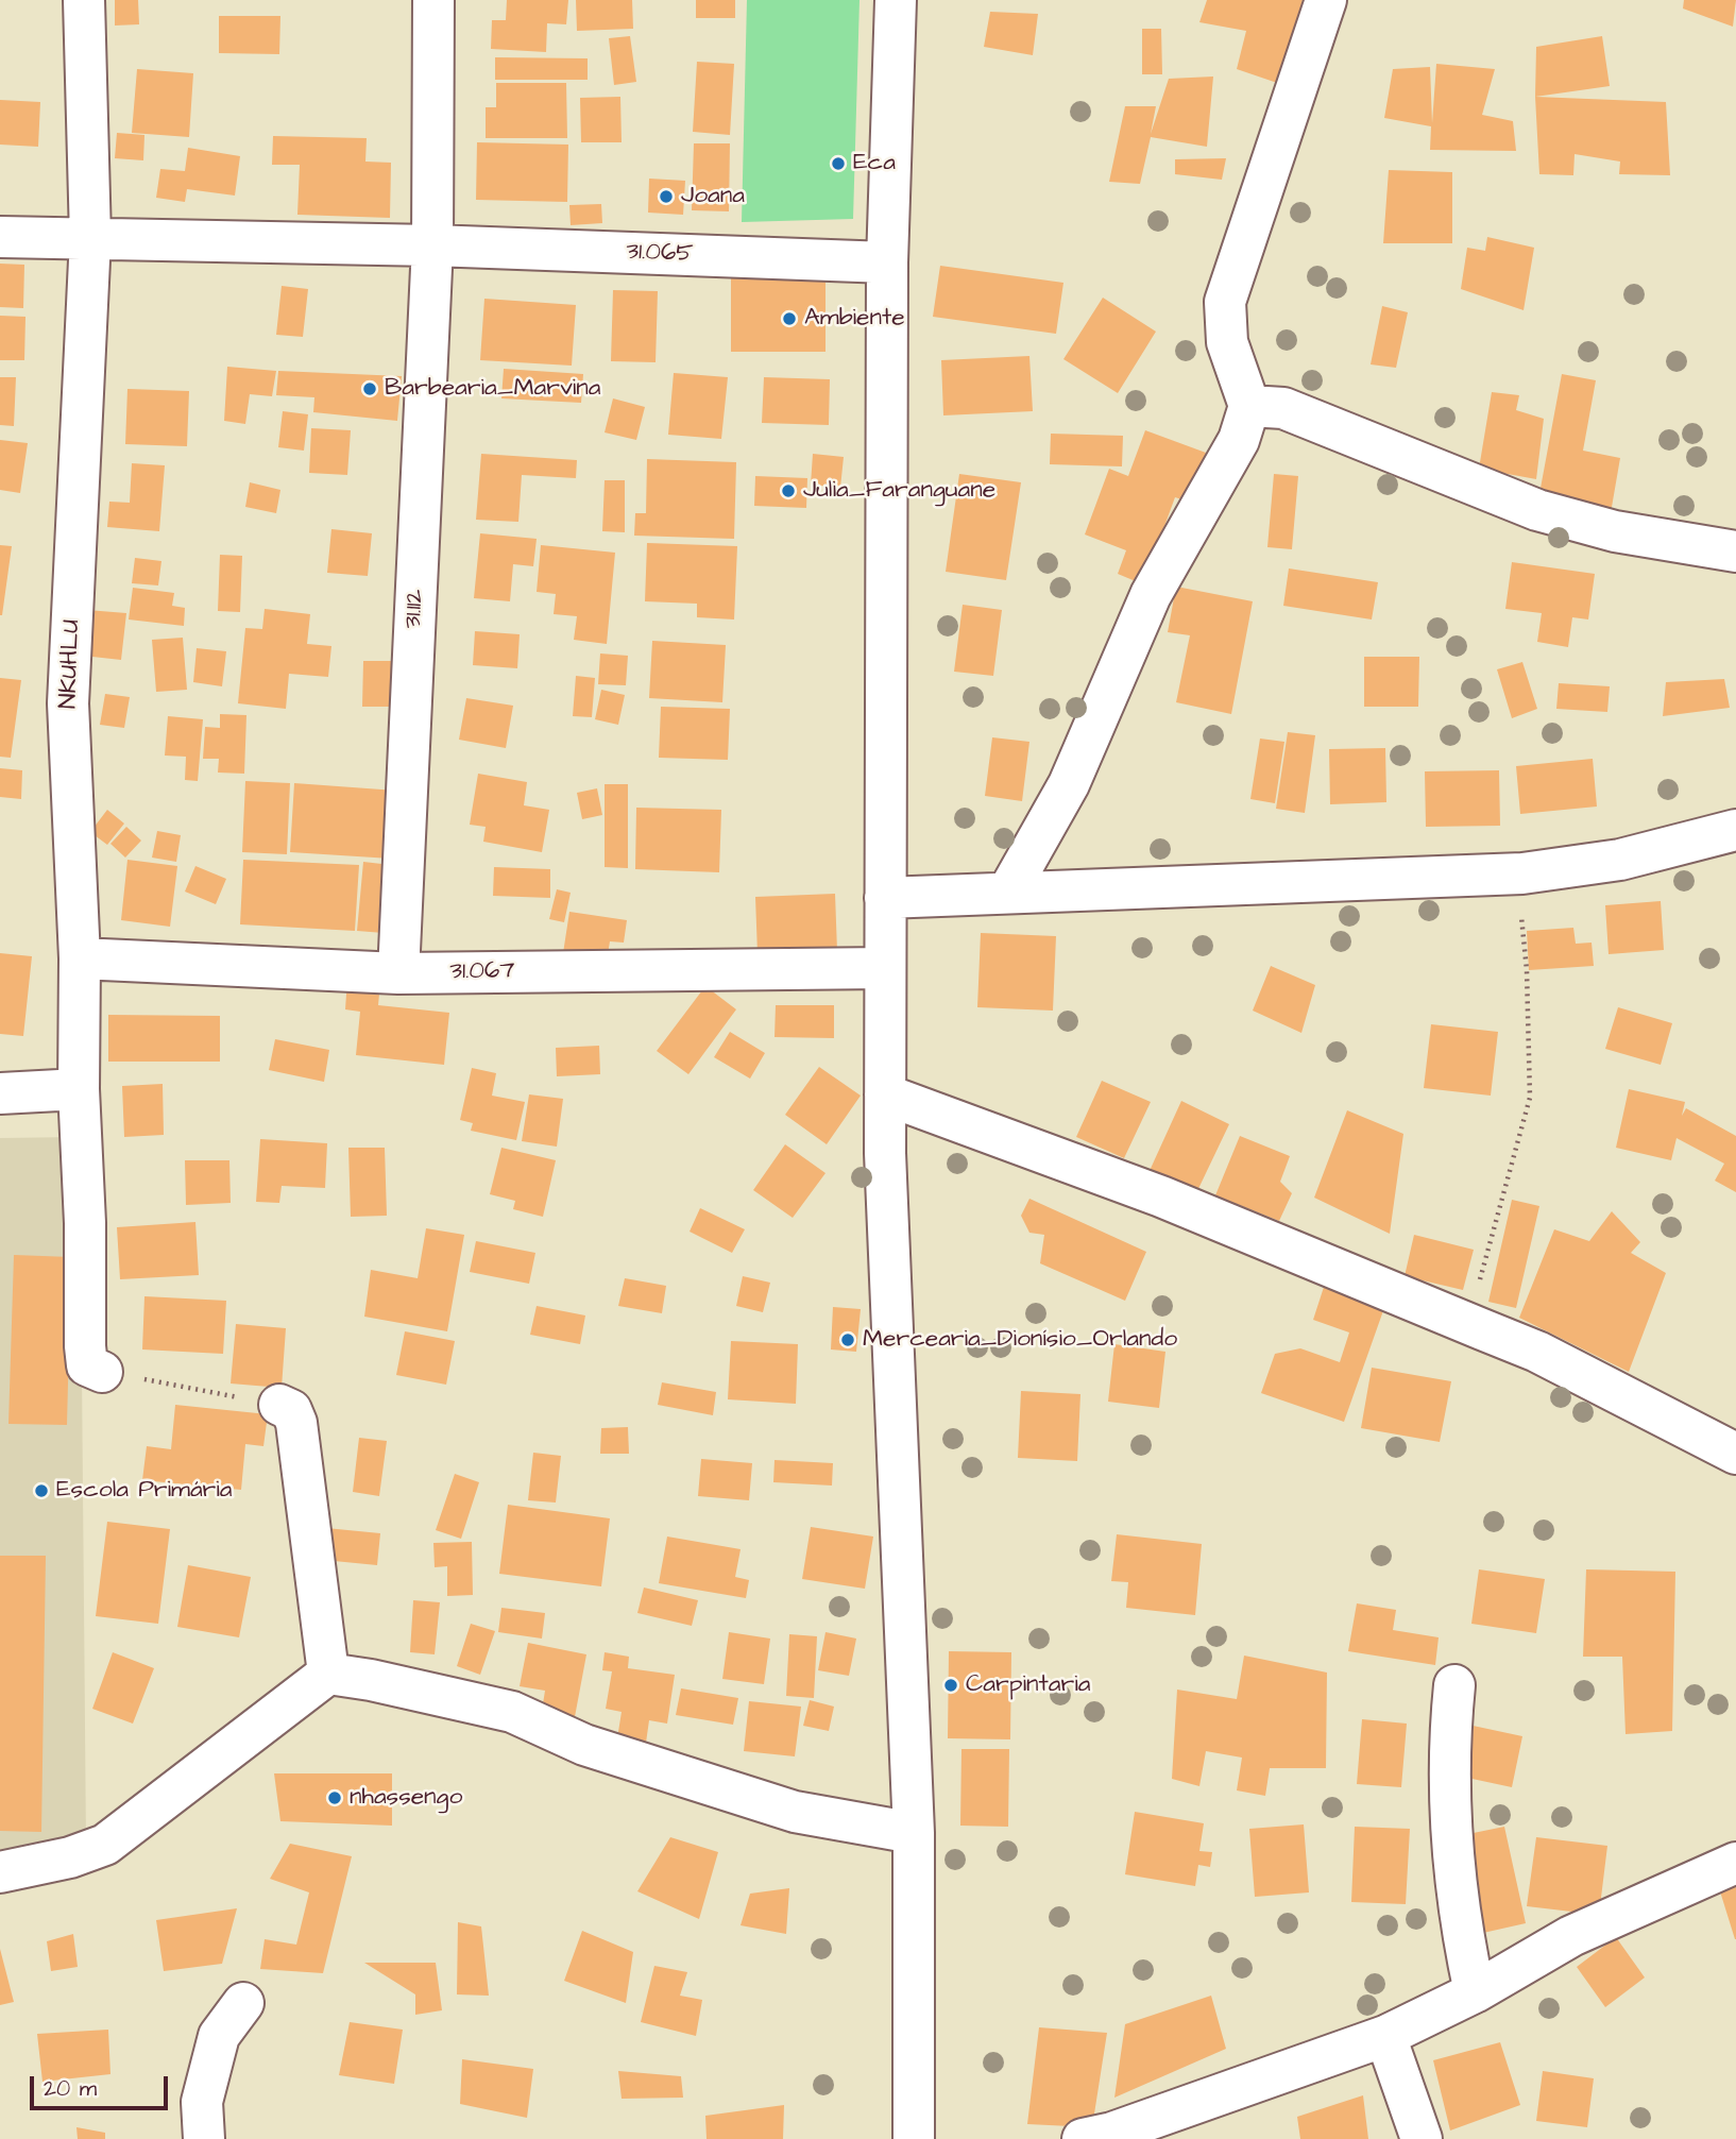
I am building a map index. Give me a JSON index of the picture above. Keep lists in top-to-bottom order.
{
  "streets": {
    "street": [
      "31.065",
      "31.112",
      "NKUHLU",
      "31.067"
    ]
  },
  "crossings": [
    ["31.065", "31.112"],
    ["31.065", "NKUHLU"],
    ["31.112", "31.067"],
    ["NKUHLU", "31.067"]
  ],
  "places": [
    "Eca",
    "Joana",
    "Ambiente",
    "Barbearia_Marvina",
    "Julia_Faranguane",
    "Mercearia_Dionísio_Orlando",
    "Escola Primária",
    "Carpintaria",
    "nhassengo"
  ],
  "scale_bar": "20 m"
}
